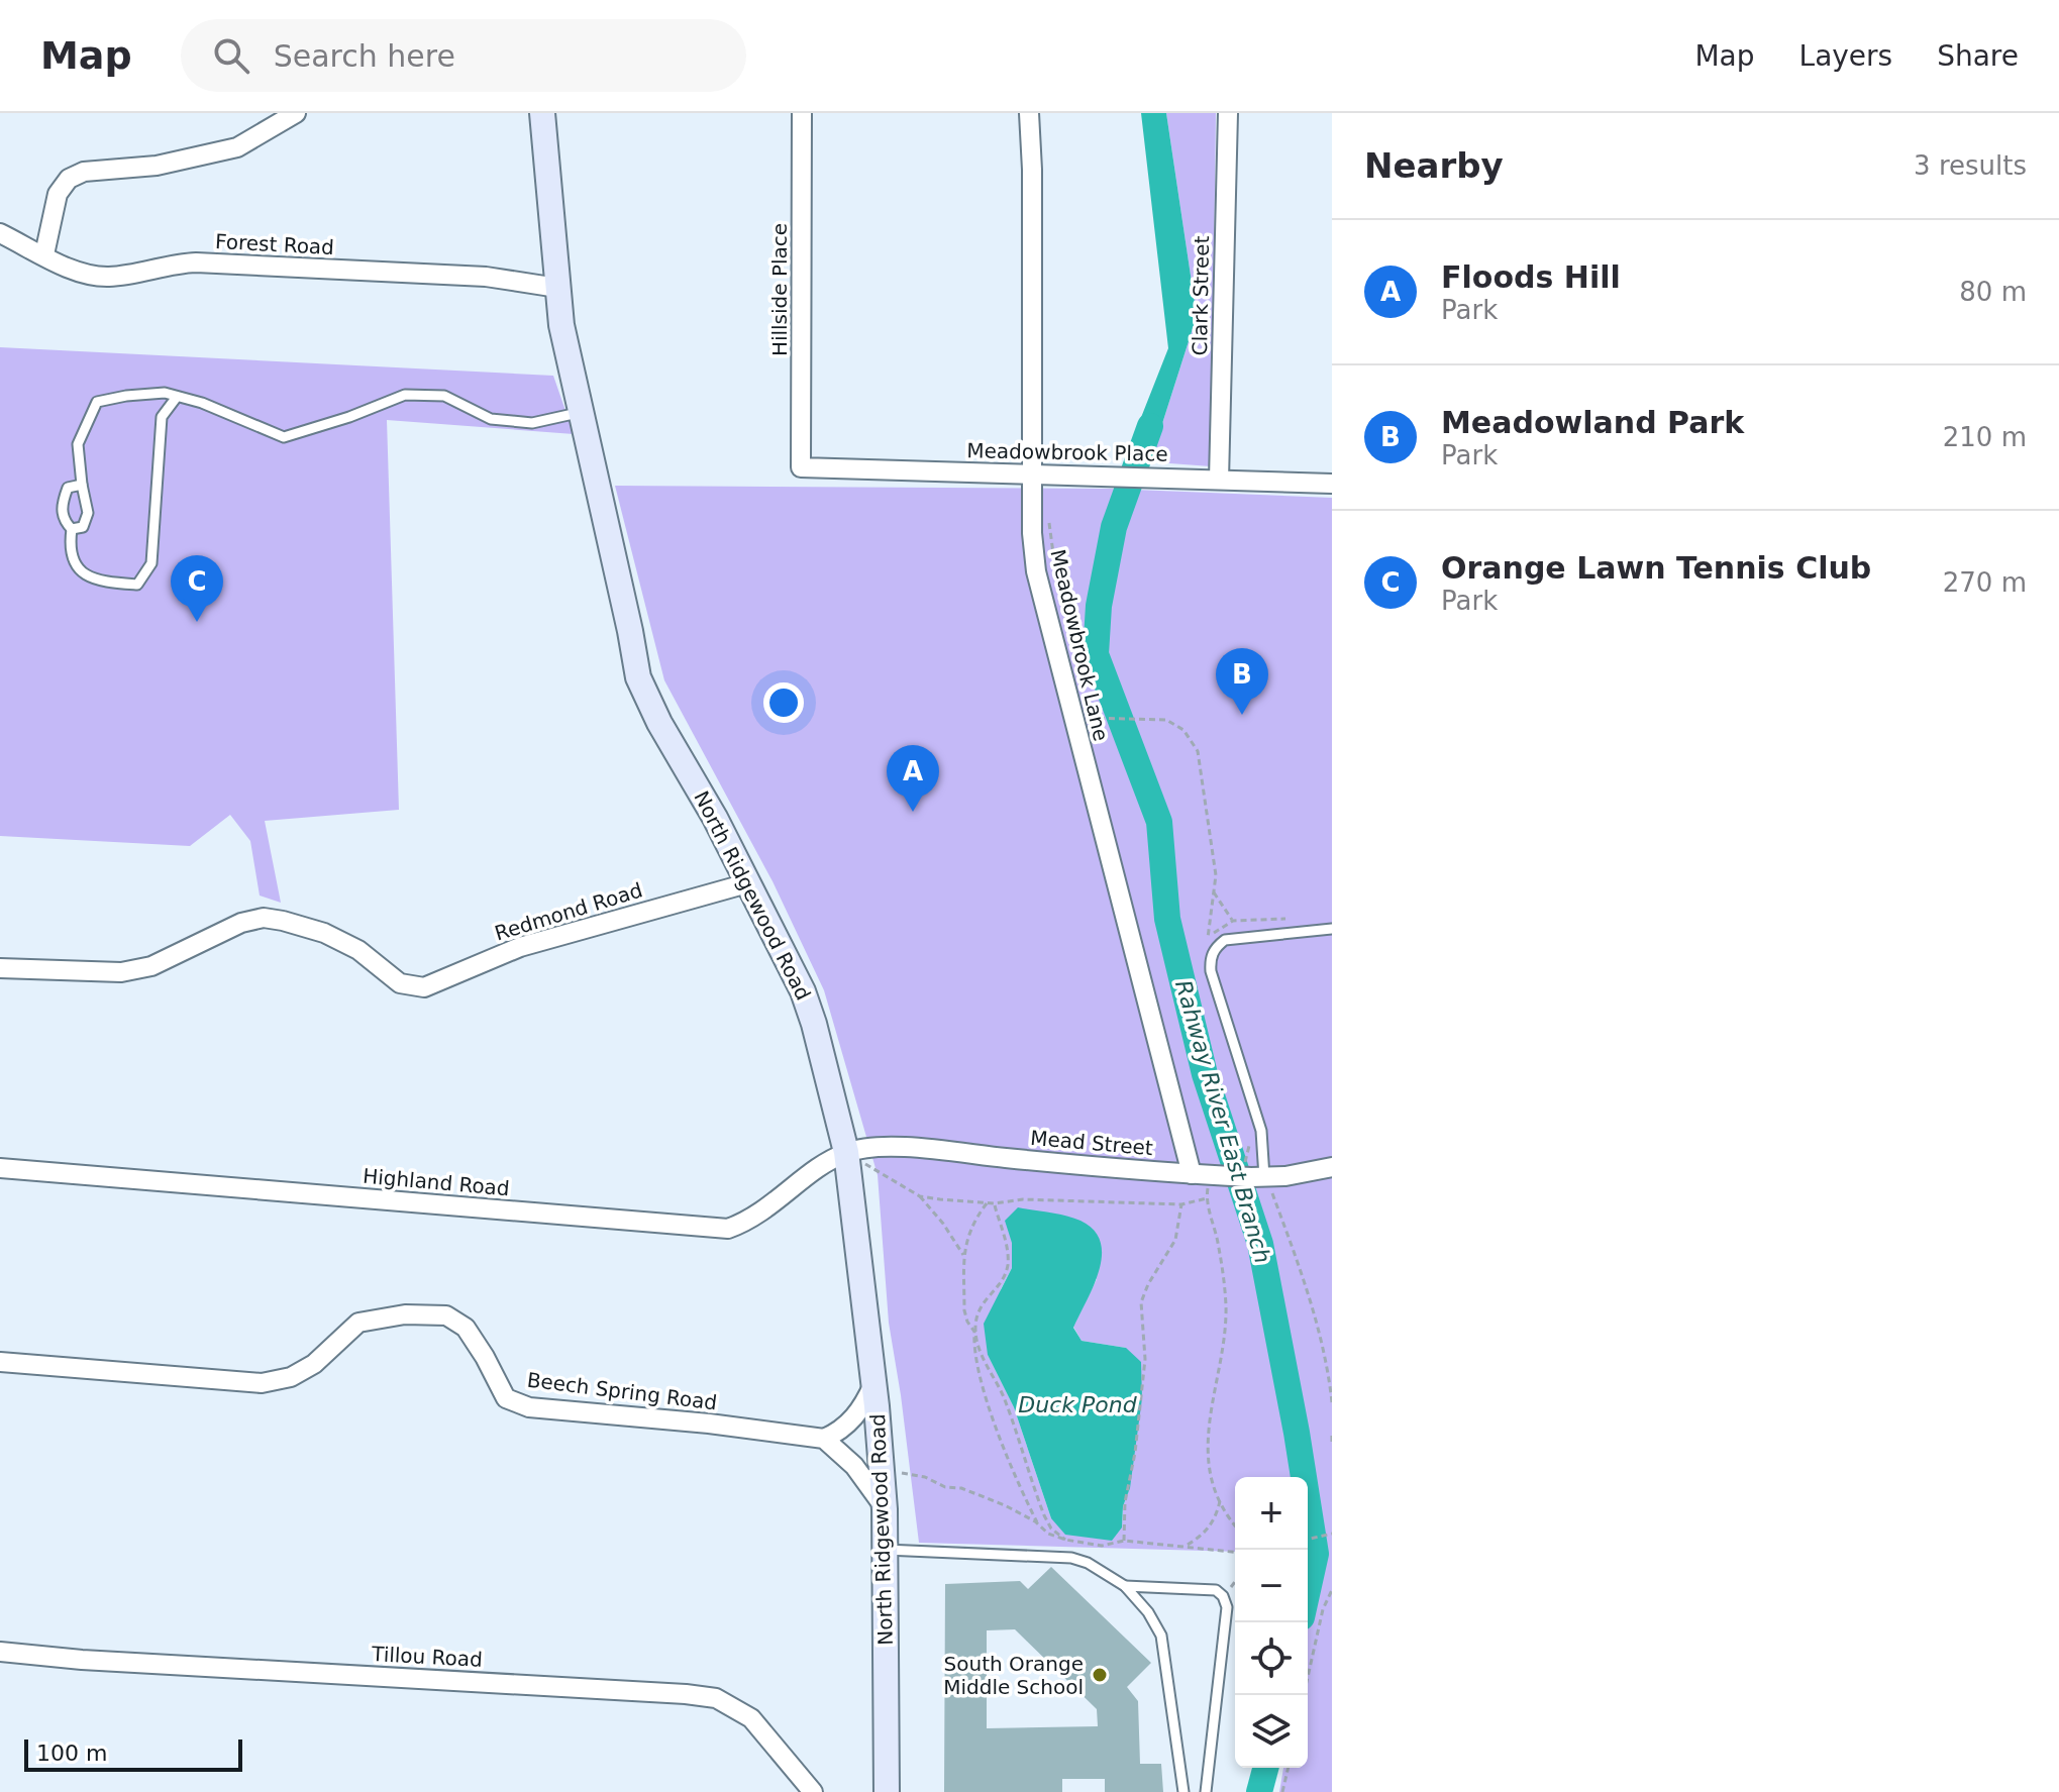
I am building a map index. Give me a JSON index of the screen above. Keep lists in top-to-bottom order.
{
  "streets": {
    "street": [
      "Forest Road",
      "Hillside Place",
      "Clark Street",
      "Meadowbrook Place",
      "Meadowbrook Lane",
      "North Ridgewood Road",
      "Redmond Road",
      "Mead Street",
      "Highland Road",
      "Beech Spring Road",
      "Tillou Road"
    ]
  },
  "crossings": [
    ["Forest Road", "North Ridgewood Road"],
    ["Hillside Place", "Meadowbrook Place"],
    ["Clark Street", "Meadowbrook Place"],
    ["Meadowbrook Place", "Meadowbrook Lane"],
    ["Meadowbrook Lane", "Mead Street"],
    ["North Ridgewood Road", "Redmond Road"],
    ["North Ridgewood Road", "Mead Street"],
    ["North Ridgewood Road", "Highland Road"],
    ["Mead Street", "Highland Road"]
  ],
  "water": ["Rahway River East Branch", "Duck Pond"],
  "places": ["South Orange Middle School"],
  "scale_bar": "100 m",
  "page": {
    "header": "Map",
    "search": "Search here",
    "nav": ["Map", "Layers", "Share"],
    "heading": ["Nearby", "3 results"],
    "list": [
      {
        "mark": "A",
        "name": "Floods Hill",
        "note": "Park",
        "value": "80 m"
      },
      {
        "mark": "B",
        "name": "Meadowland Park",
        "note": "Park",
        "value": "210 m"
      },
      {
        "mark": "C",
        "name": "Orange Lawn Tennis Club",
        "note": "Park",
        "value": "270 m"
      }
    ],
    "pins": ["C", "B", "A"],
    "map_buttons": ["+", "−"],
    "scale": "100 m"
  }
}
